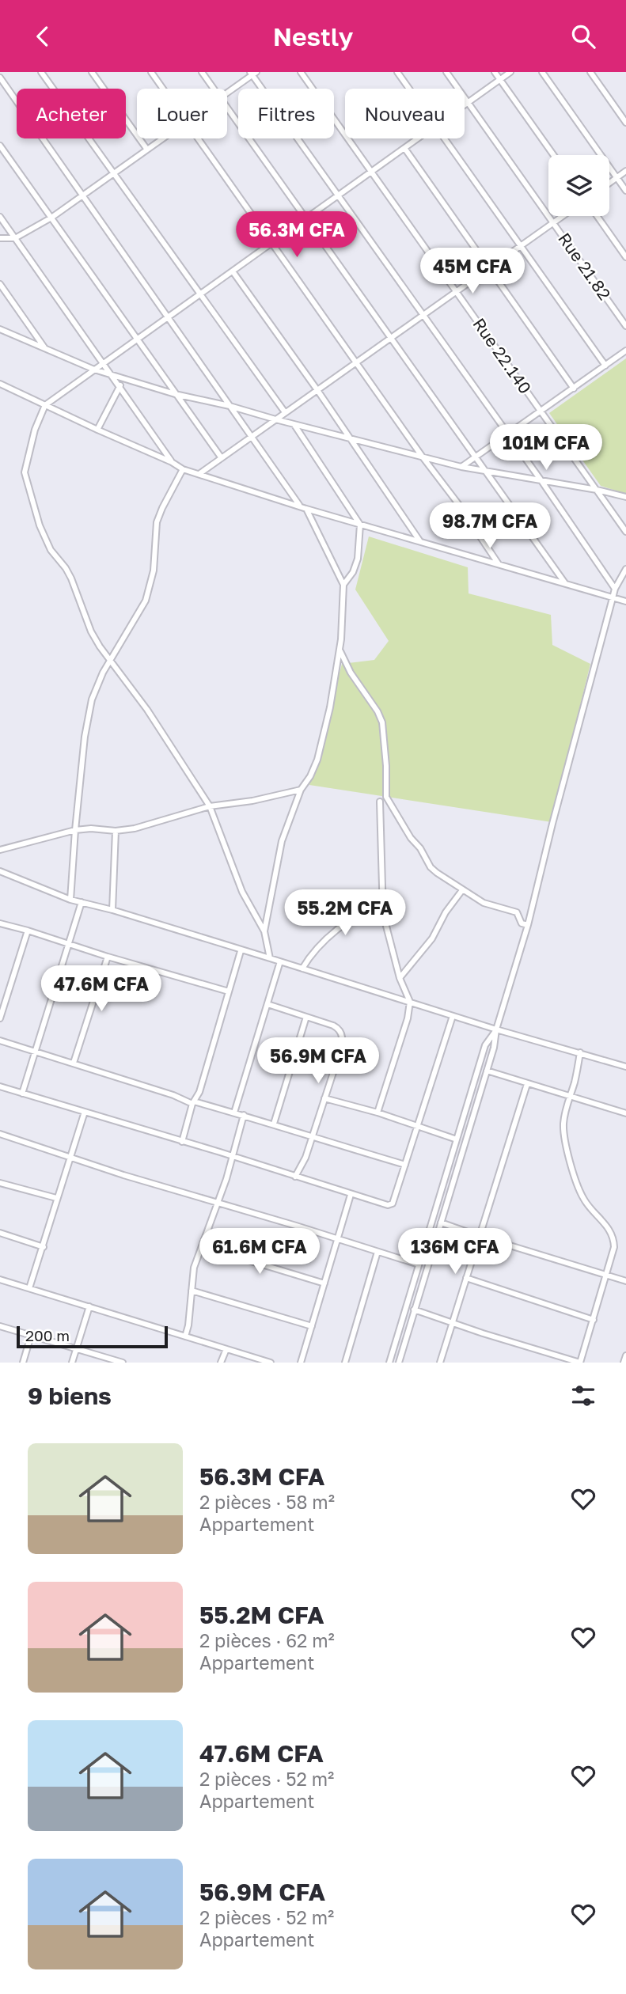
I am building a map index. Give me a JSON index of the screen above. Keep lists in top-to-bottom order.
{
  "streets": {
    "street": ["Rue 21.82", "Rue 22.140"]
  },
  "scale_bar": "200 m",
  "page": {
    "header": "Nestly",
    "chip": [
      "Acheter",
      "Louer",
      "Filtres",
      "Nouveau"
    ],
    "price": [
      "56.3M CFA",
      "45M CFA",
      "101M CFA",
      "98.7M CFA",
      "55.2M CFA",
      "47.6M CFA",
      "56.9M CFA",
      "61.6M CFA",
      "136M CFA"
    ],
    "scale": "200 m",
    "heading": "9 biens",
    "list": [
      {
        "name": "56.3M CFA",
        "note": "2 pièces · 58 m² · Appartement"
      },
      {
        "name": "55.2M CFA",
        "note": "2 pièces · 62 m² · Appartement"
      },
      {
        "name": "47.6M CFA",
        "note": "2 pièces · 52 m² · Appartement"
      },
      {
        "name": "56.9M CFA",
        "note": "2 pièces · 52 m² · Appartement"
      }
    ]
  }
}
